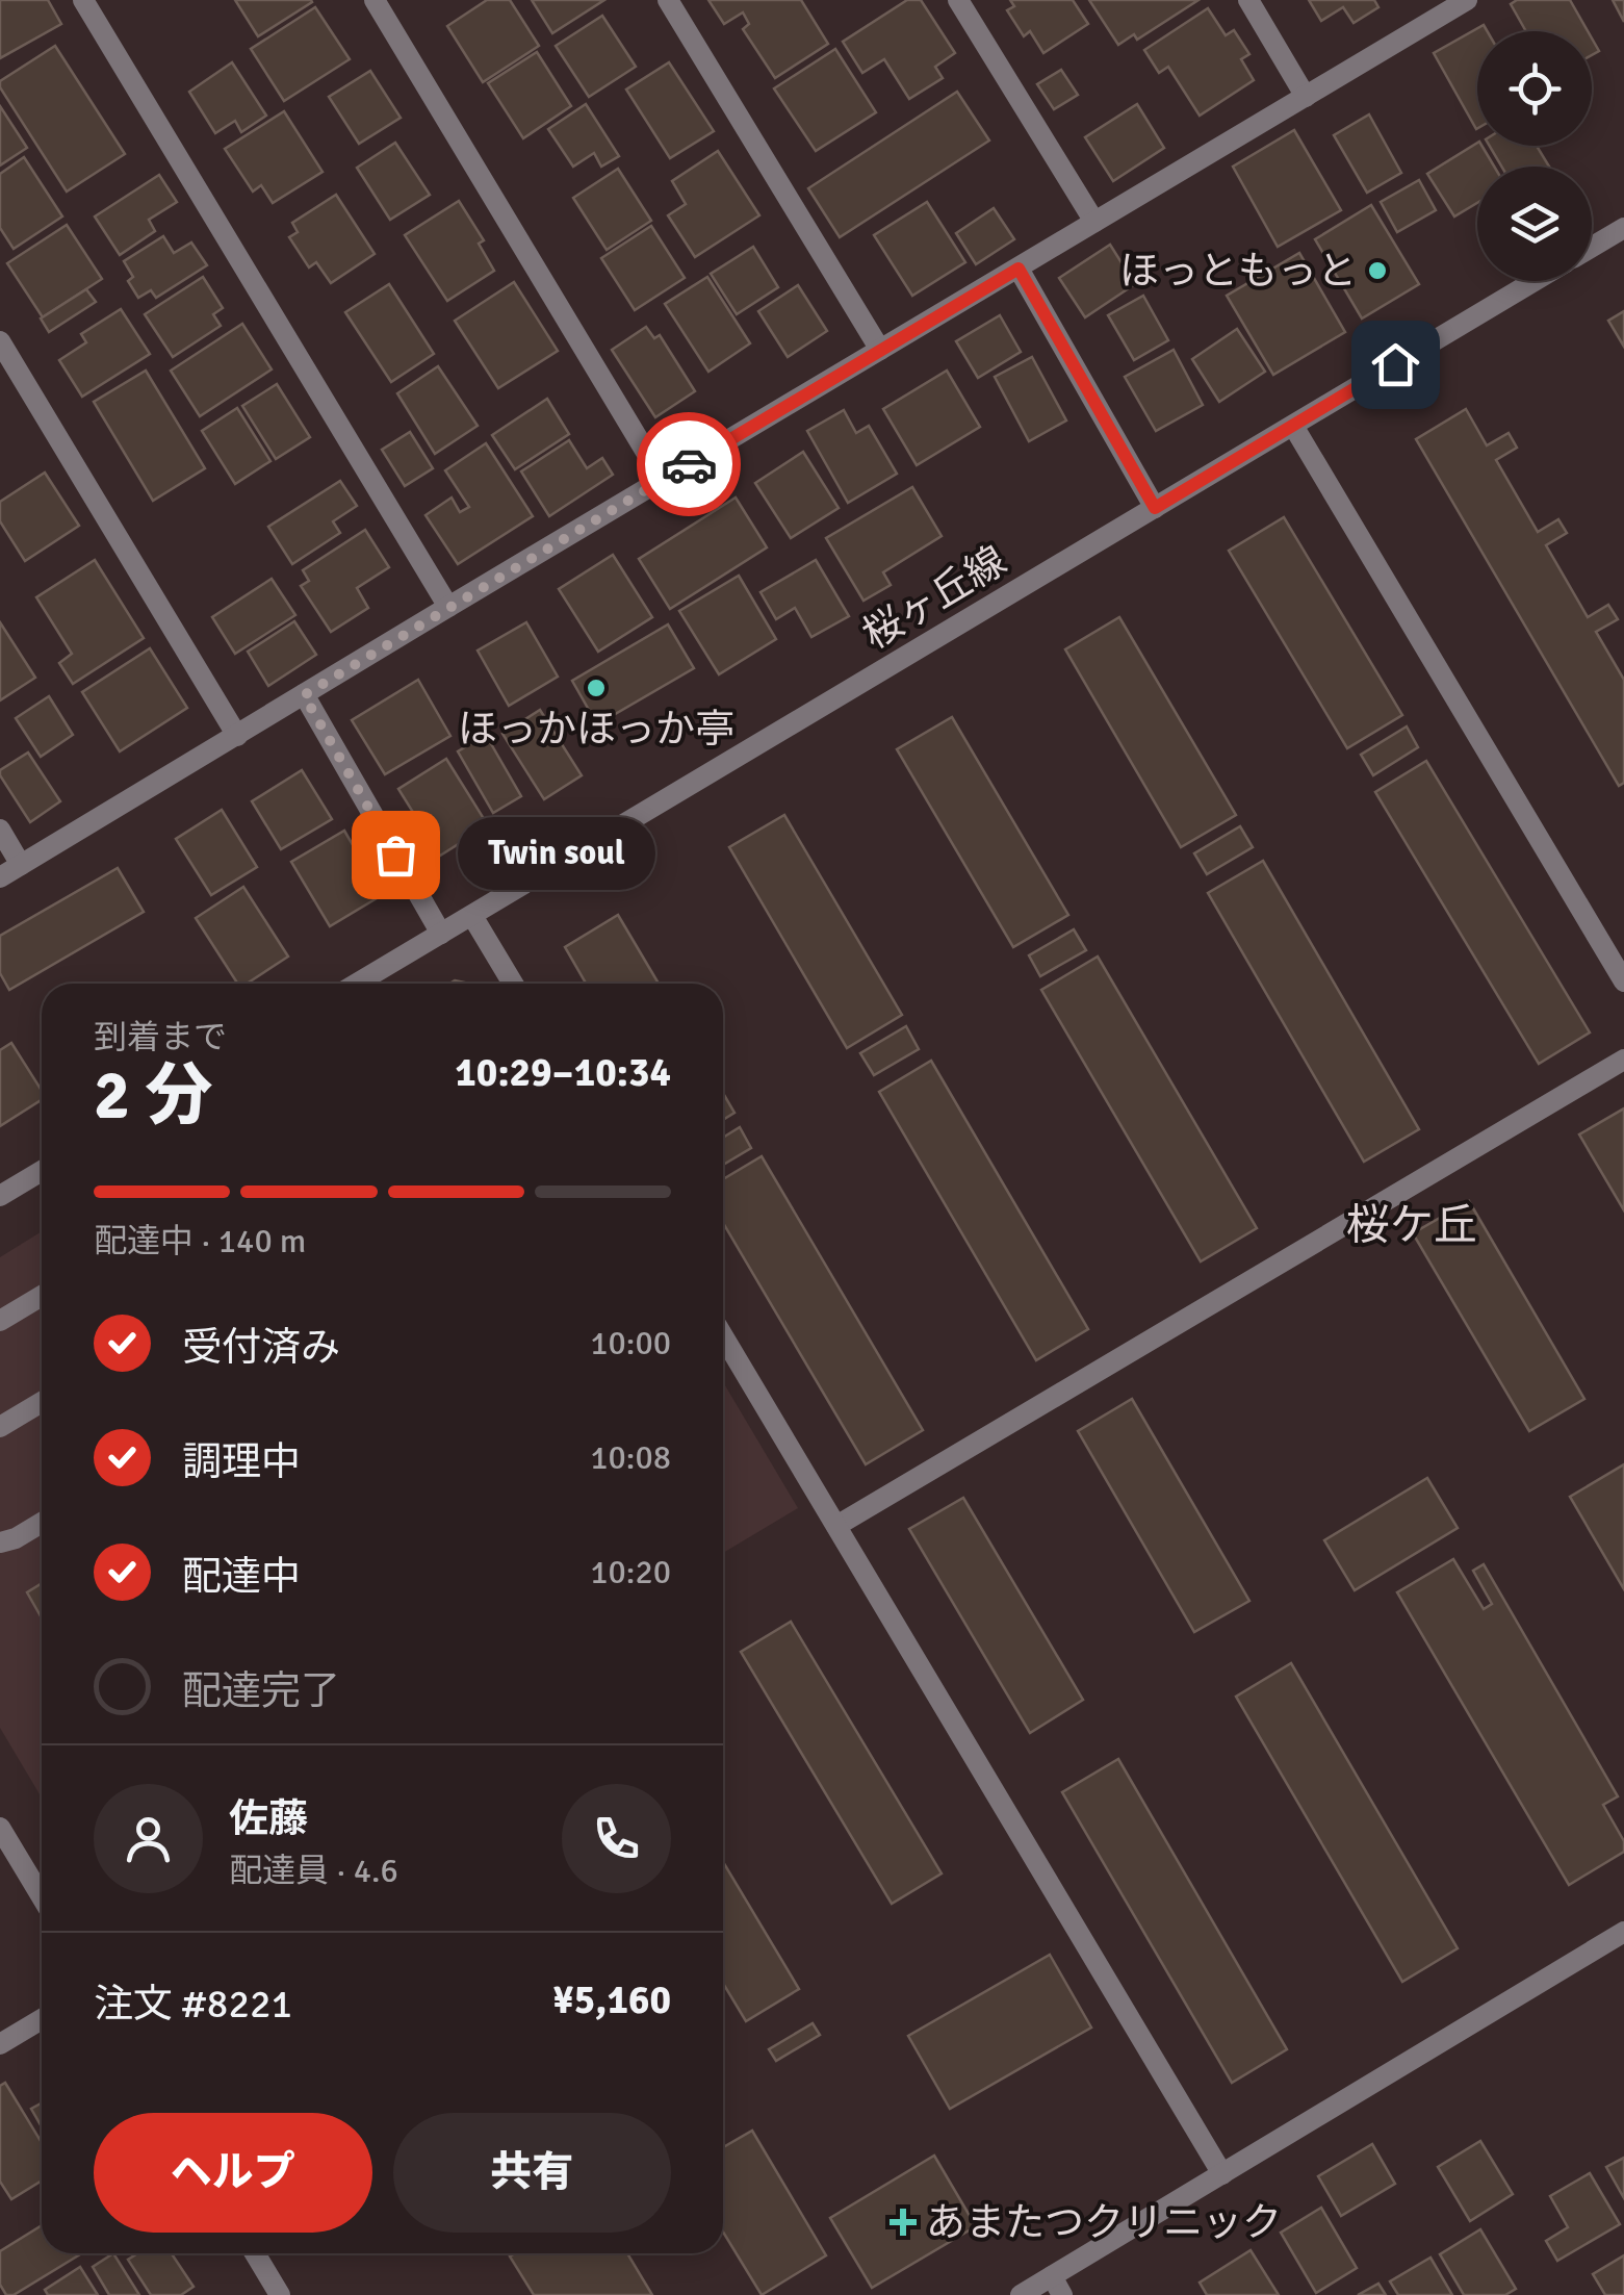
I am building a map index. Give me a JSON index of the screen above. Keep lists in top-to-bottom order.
{
  "streets": {
    "street": ["桜ヶ丘線"]
  },
  "districts": ["桜ケ丘"],
  "places": {
    "other": ["ほっともっと", "ほっかほっか亭", "Twin soul"],
    "health": ["あまたつクリニック"]
  },
  "page": {
    "bubble": "Twin soul",
    "heading": ["2 分", "到着まで", "10:29–10:34"],
    "panel": [
      "佐藤",
      "配達員 · 4.6",
      "注文 #8221",
      "¥5,160"
    ],
    "bar": "配達中 · 140 m",
    "list": [
      ["受付済み", "10:00"],
      ["調理中", "10:08"],
      ["配達中", "10:20"],
      "配達完了"
    ],
    "buttons": ["ヘルプ", "共有"]
  }
}
